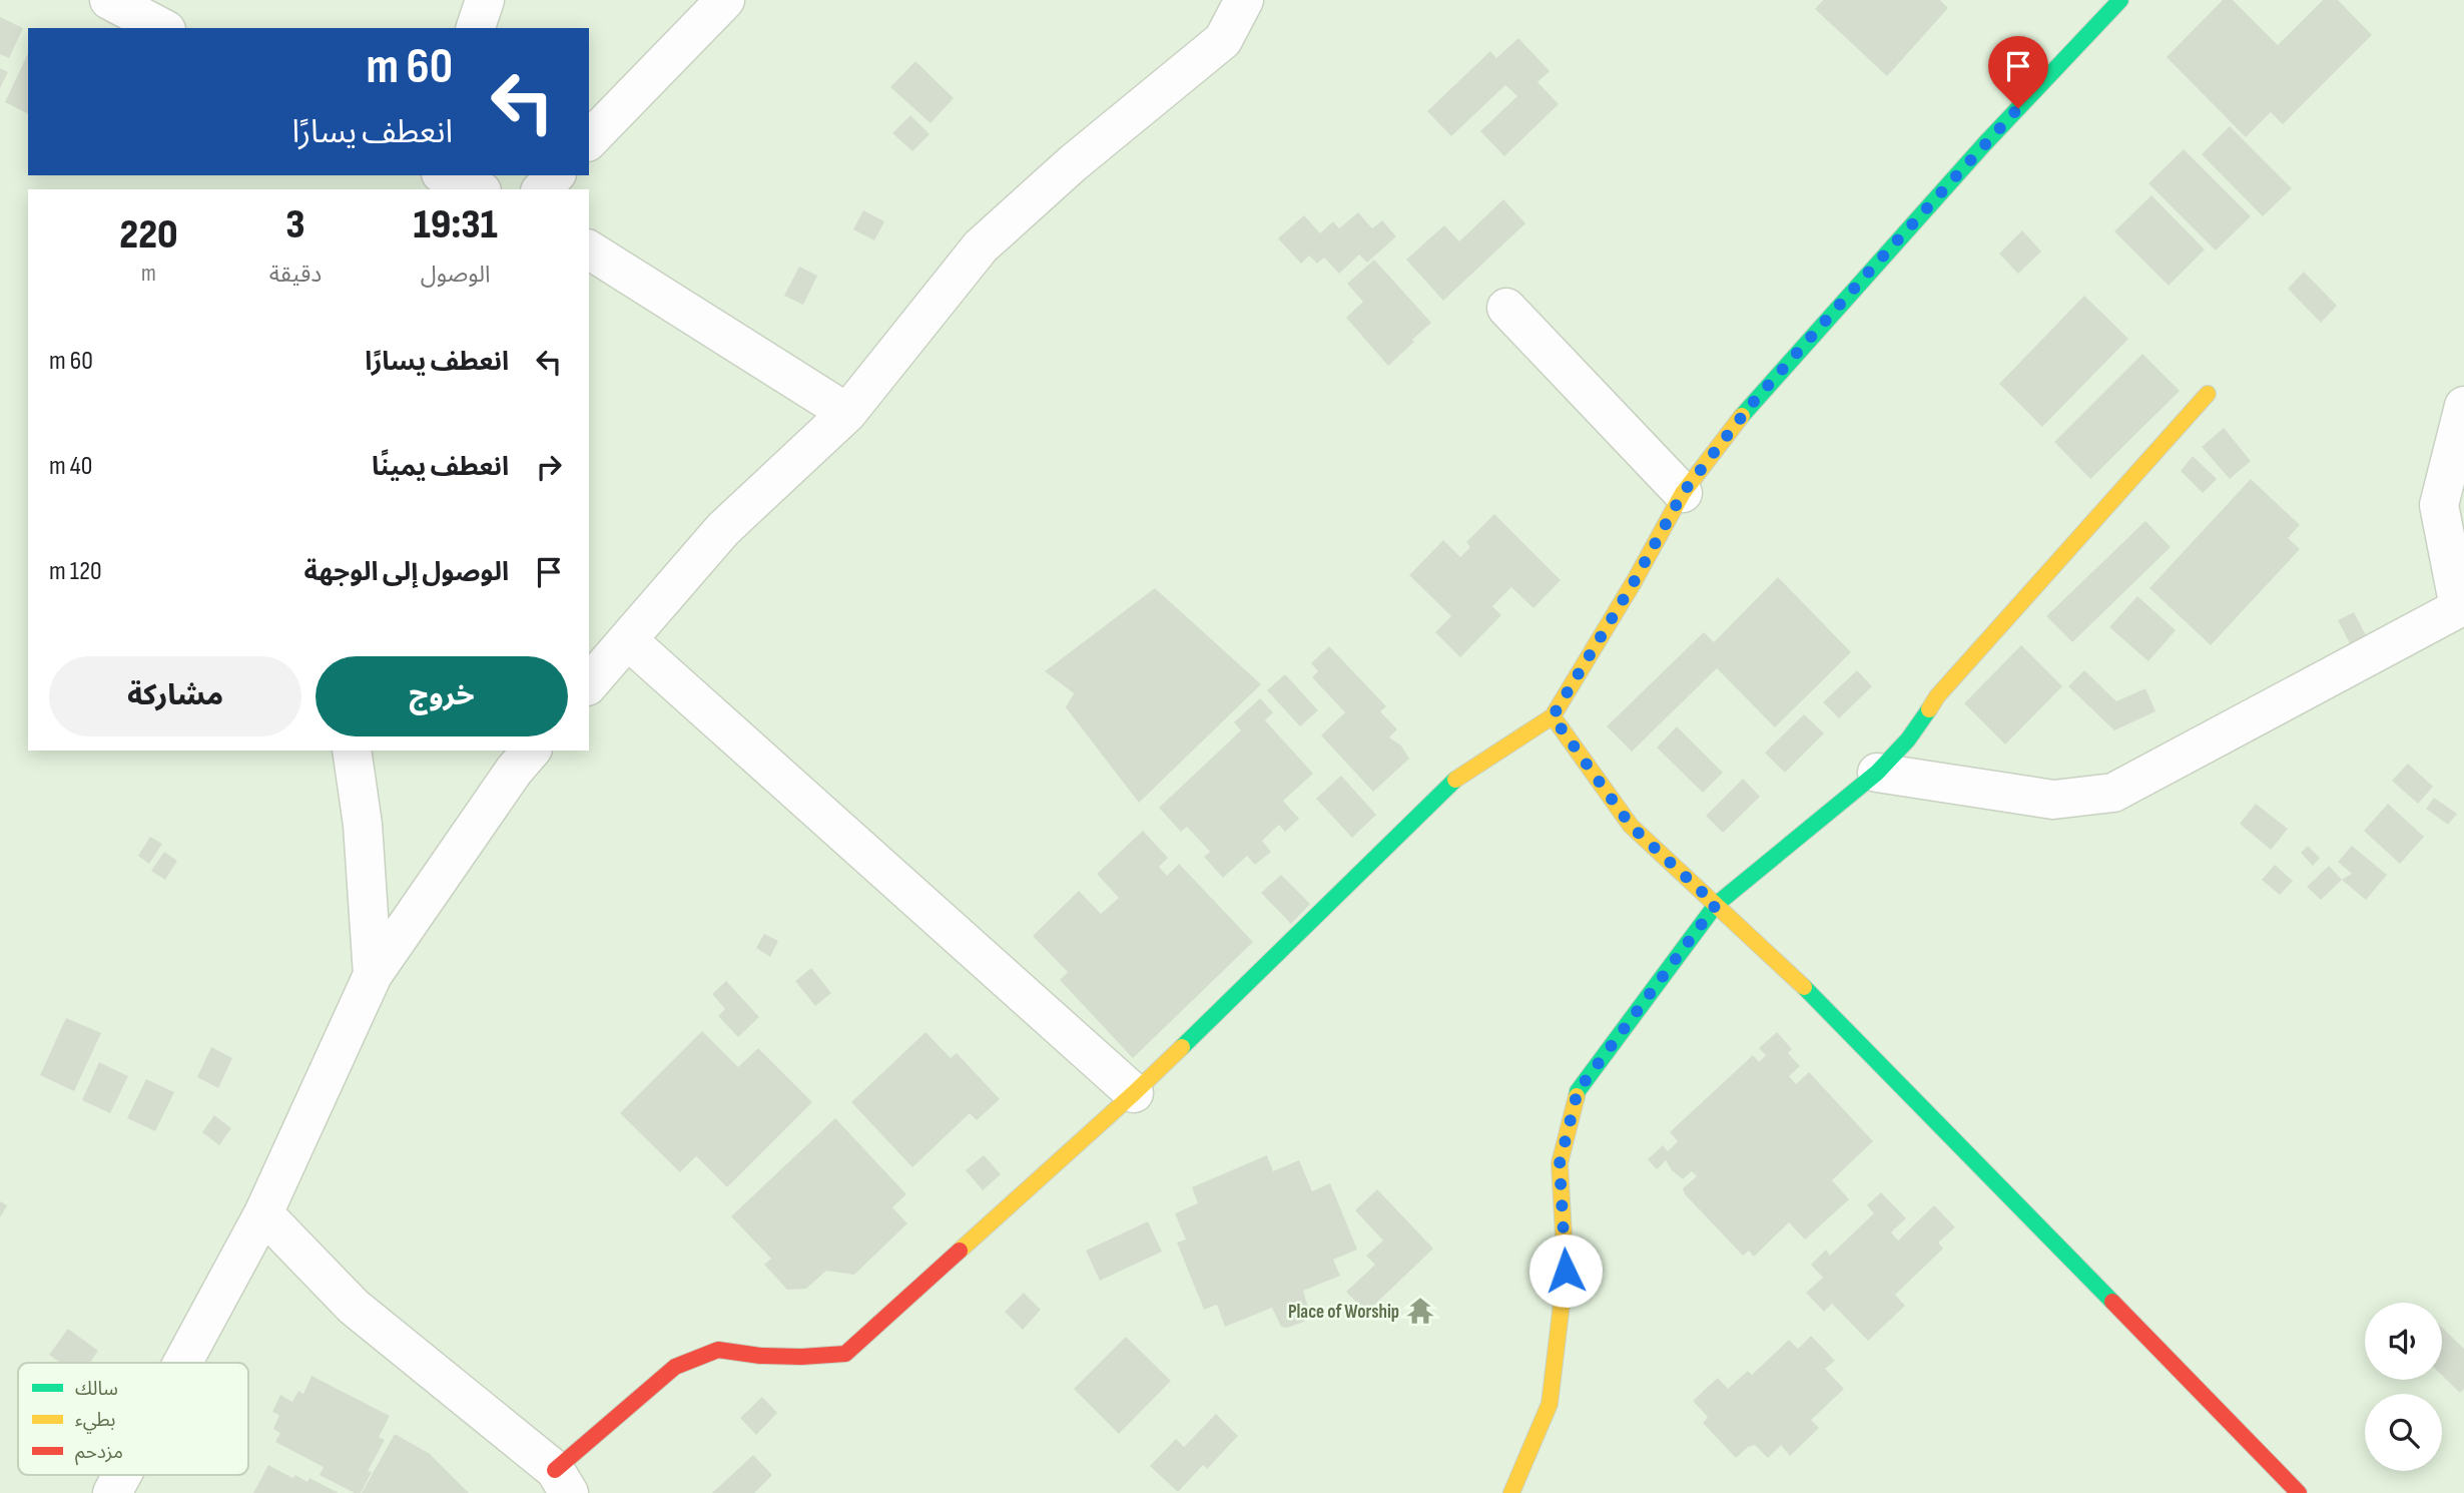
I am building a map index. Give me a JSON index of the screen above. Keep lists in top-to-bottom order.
{
  "places": {
    "temple": ["Place of Worship"]
  },
  "legend": ["سالك", "بطيء", "مزدحم"],
  "page": {
    "turn": ["60 m", "انعطف يسارًا"],
    "eta": [
      "19:31",
      "الوصول",
      "3",
      "دقيقة",
      "220",
      "m"
    ],
    "list": [
      {
        "name": "انعطف يسارًا",
        "value": "60 m"
      },
      {
        "name": "انعطف يمينًا",
        "value": "40 m"
      },
      {
        "name": "الوصول إلى الوجهة",
        "value": "120 m"
      }
    ],
    "buttons": ["خروج", "مشاركة"]
  }
}
